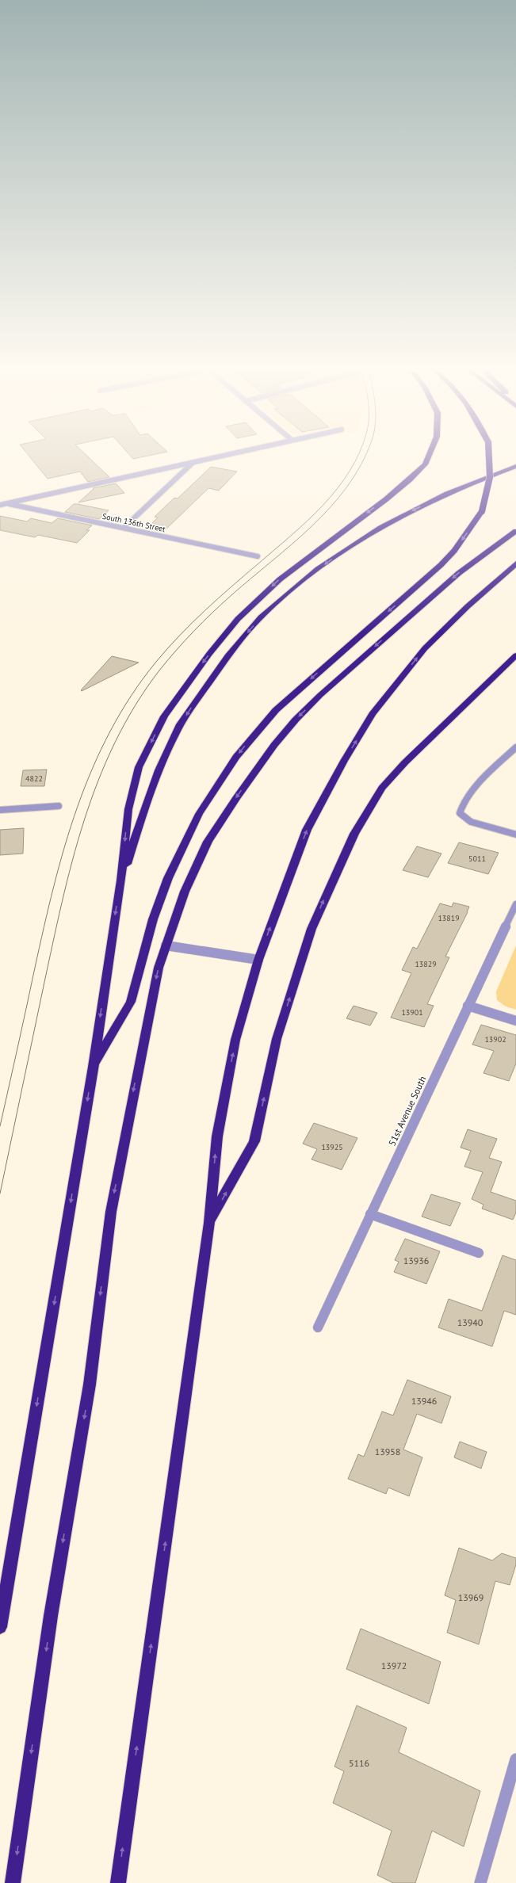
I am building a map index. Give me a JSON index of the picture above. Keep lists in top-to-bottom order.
{
  "streets": {
    "street": ["South 136th Street", "51st Avenue South"]
  },
  "house_numbers": [
    "4822",
    "5011",
    "13819",
    "13829",
    "13901",
    "13902",
    "13925",
    "13936",
    "13940",
    "13946",
    "13958",
    "13969",
    "13972",
    "5116"
  ]
}
